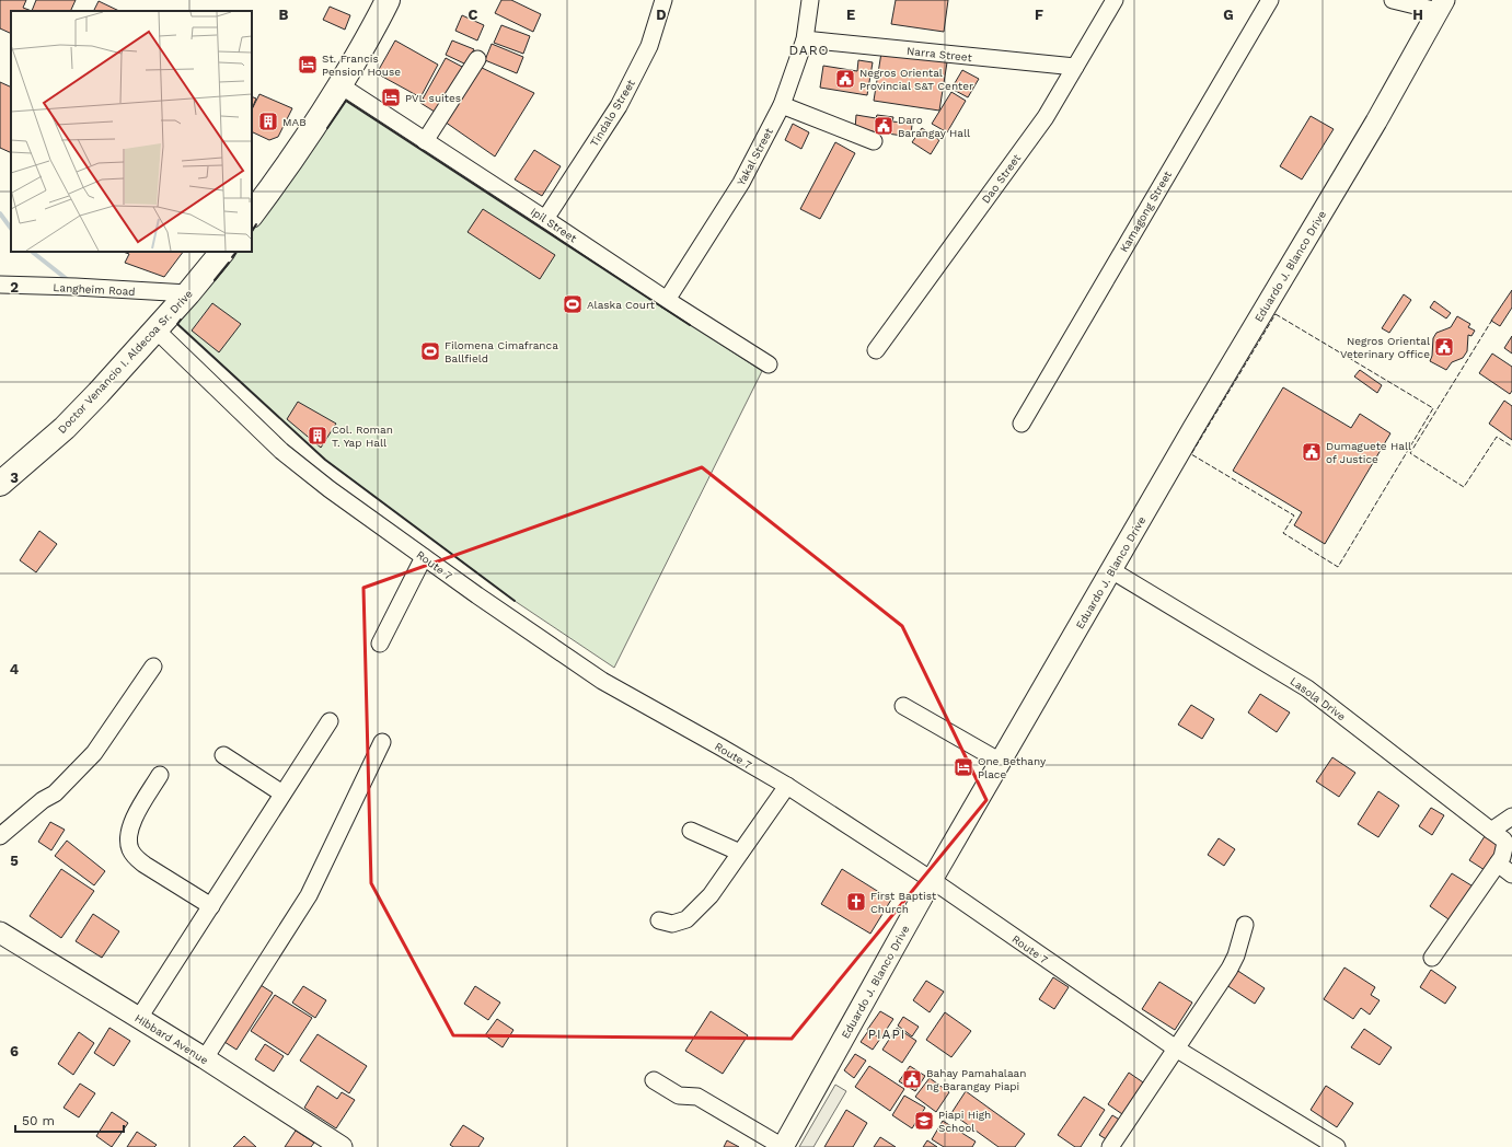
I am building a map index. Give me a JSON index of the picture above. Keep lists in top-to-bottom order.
{
  "streets": {
    "highway": ["Doctor Venancio I. Aldecoa Sr. Drive"],
    "main road": ["Eduardo J. Blanco Drive", "Hibbard Avenue"],
    "street": [
      "Narra Street",
      "Tindalo Street",
      "Yakal Street",
      "Dao Street",
      "Kamagong Street",
      "Ipil Street",
      "Langheim Road",
      "Route 7",
      "Lasola Drive"
    ]
  },
  "crossings": [
    ["Narra Street", "Yakal Street"],
    ["Narra Street", "Dao Street"],
    ["Tindalo Street", "Ipil Street"],
    ["Yakal Street", "Ipil Street"],
    ["Eduardo J. Blanco Drive", "Route 7"],
    ["Eduardo J. Blanco Drive", "Lasola Drive"],
    ["Langheim Road", "Doctor Venancio I. Aldecoa Sr. Drive"],
    ["Doctor Venancio I. Aldecoa Sr. Drive", "Route 7"]
  ],
  "districts": ["DARO", "PIAPI"],
  "places": {
    "hotel": ["St. Francis Pension House", "PVL suites", "One Bethany Place"],
    "public building": [
      "Negros Oriental Provincial S&T Center",
      "Daro Barangay Hall",
      "Negros Oriental Veterinary Office",
      "Dumaguete Hall of Justice",
      "Bahay Pamahalaan ng Barangay Piapi"
    ],
    "building": ["MAB", "Col. Roman T. Yap Hall"],
    "sports": ["Alaska Court", "Filomena Cimafranca Ballfield"],
    "church": ["First Baptist Church"],
    "school or university": ["Piapi High School"]
  },
  "scale_bar": "50 m",
  "grid": {
    "columns": [
      "B",
      "C",
      "D",
      "E",
      "F",
      "G",
      "H"
    ],
    "rows": [
      "2",
      "3",
      "4",
      "5",
      "6"
    ]
  }
}
